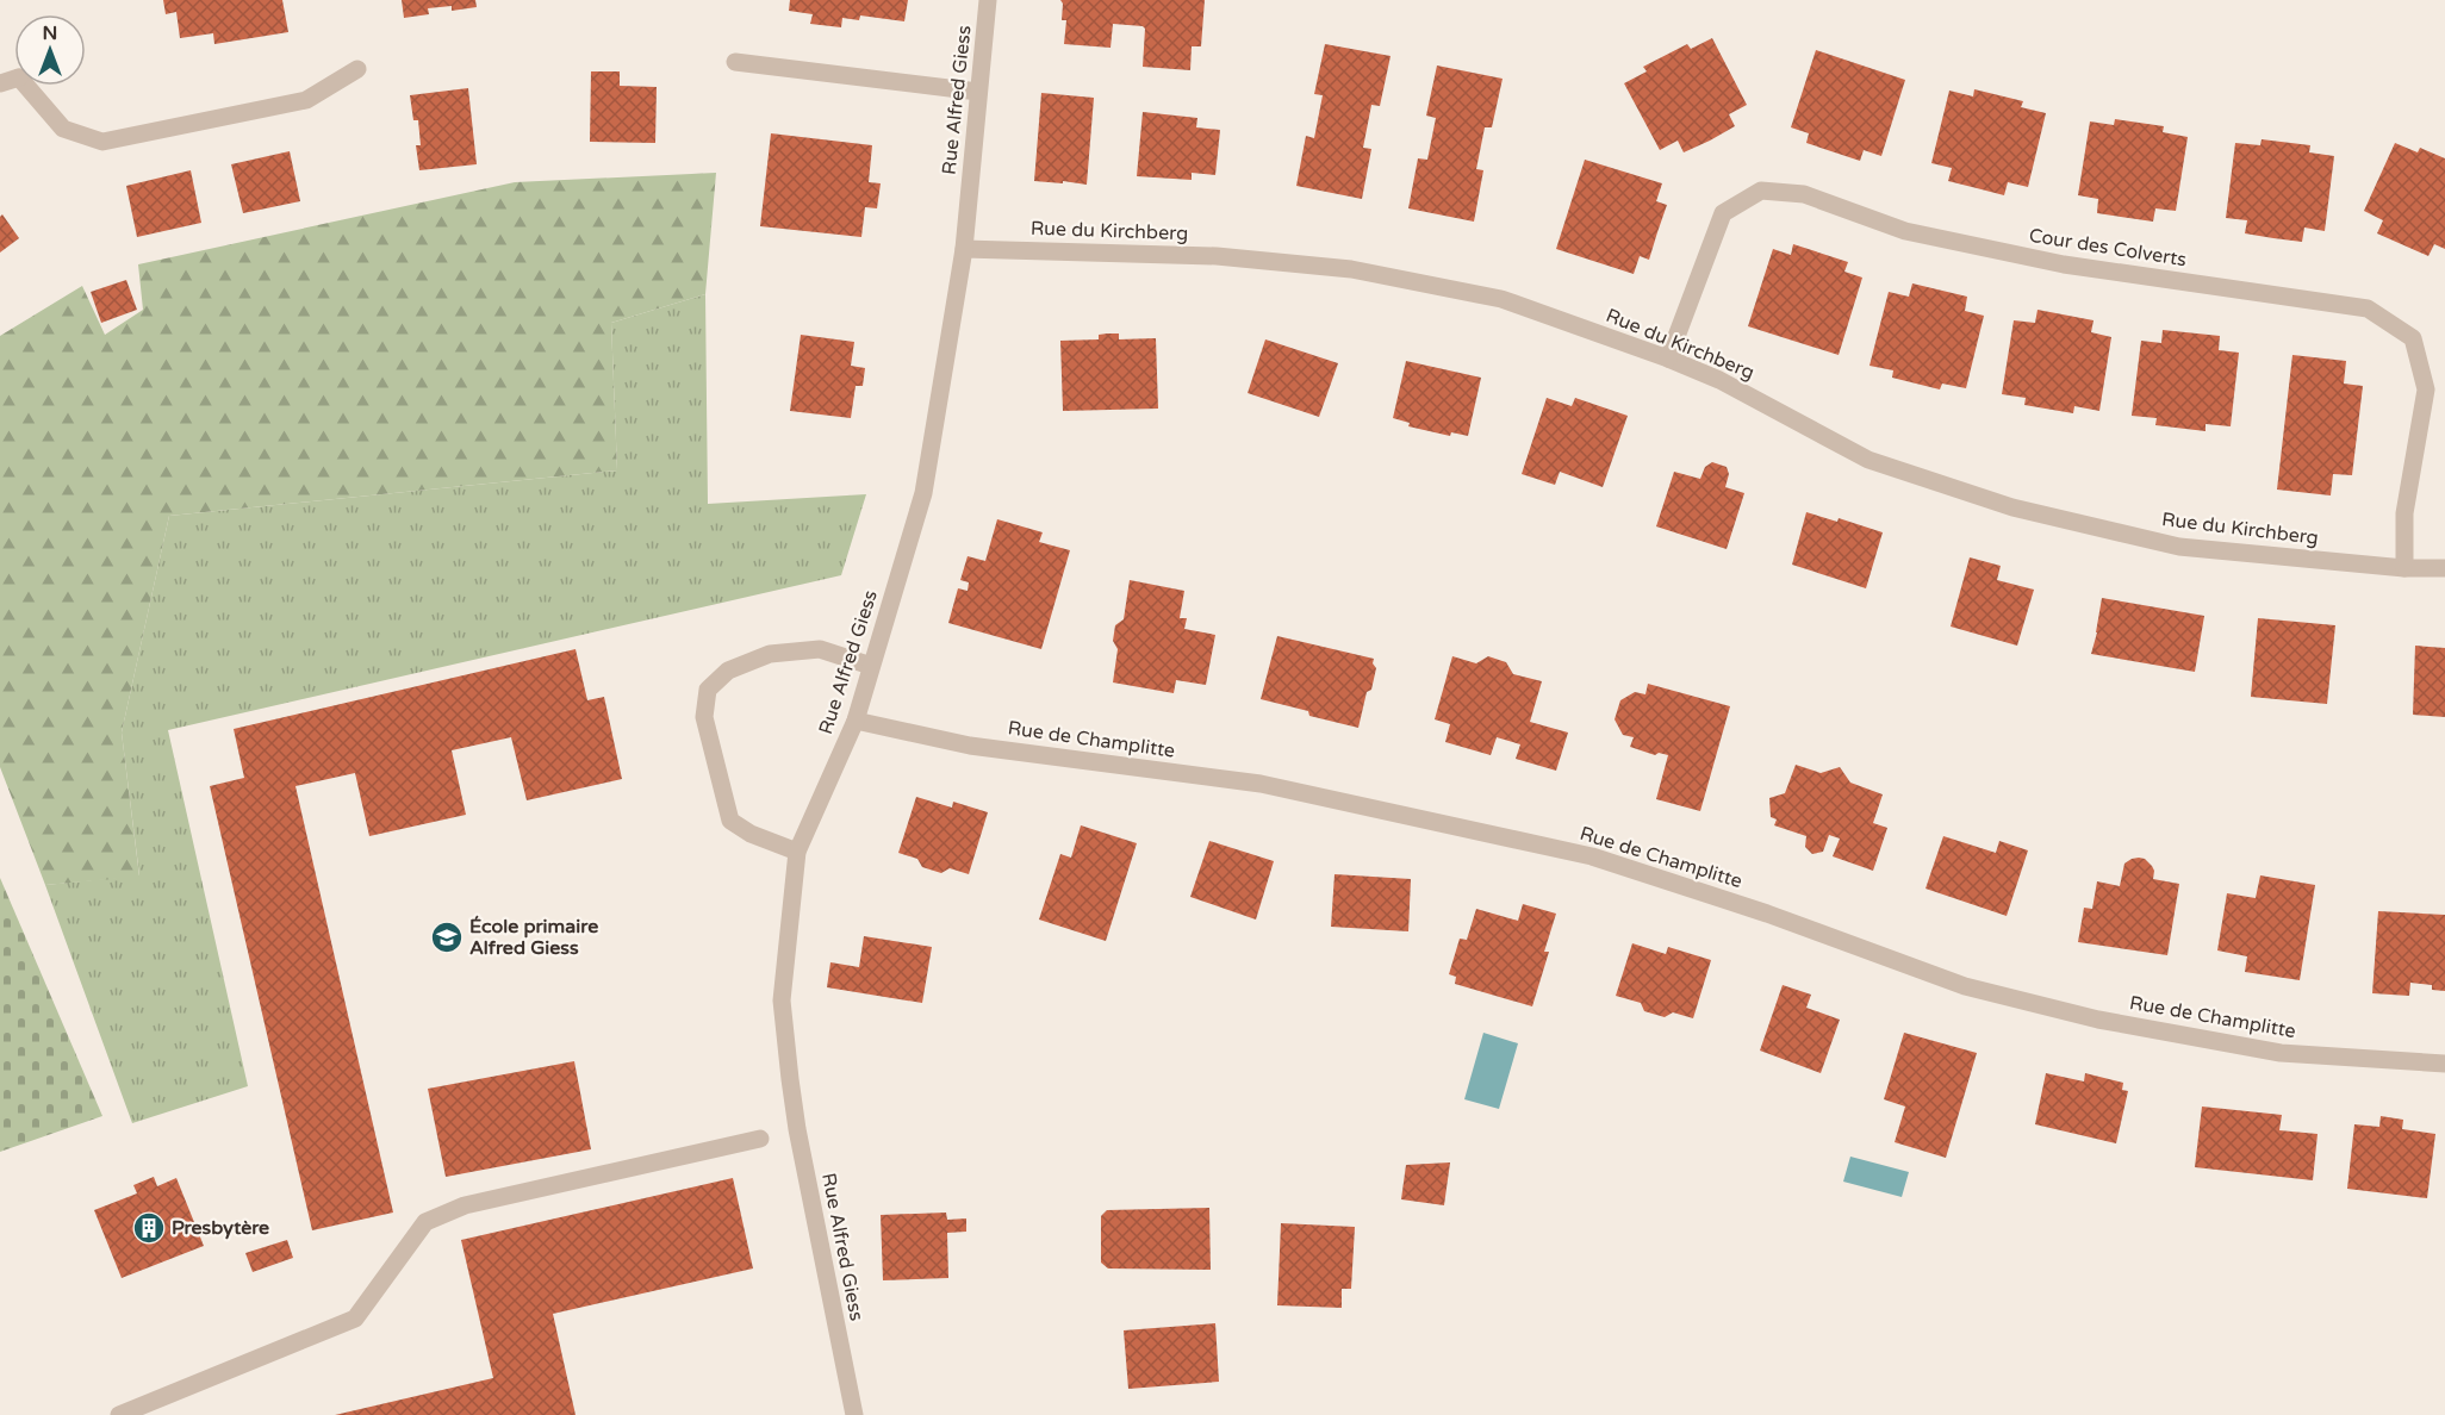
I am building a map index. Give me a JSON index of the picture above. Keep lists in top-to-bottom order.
{
  "streets": {
    "street": [
      "Rue Alfred Giess",
      "Rue du Kirchberg",
      "Cour des Colverts",
      "Rue de Champlitte"
    ]
  },
  "crossings": [
    ["Rue Alfred Giess", "Rue du Kirchberg"],
    ["Rue Alfred Giess", "Rue de Champlitte"],
    ["Rue du Kirchberg", "Cour des Colverts"]
  ],
  "places": {
    "school or university": ["École primaire Alfred Giess"],
    "building": ["Presbytère"]
  },
  "north": "top"
}
